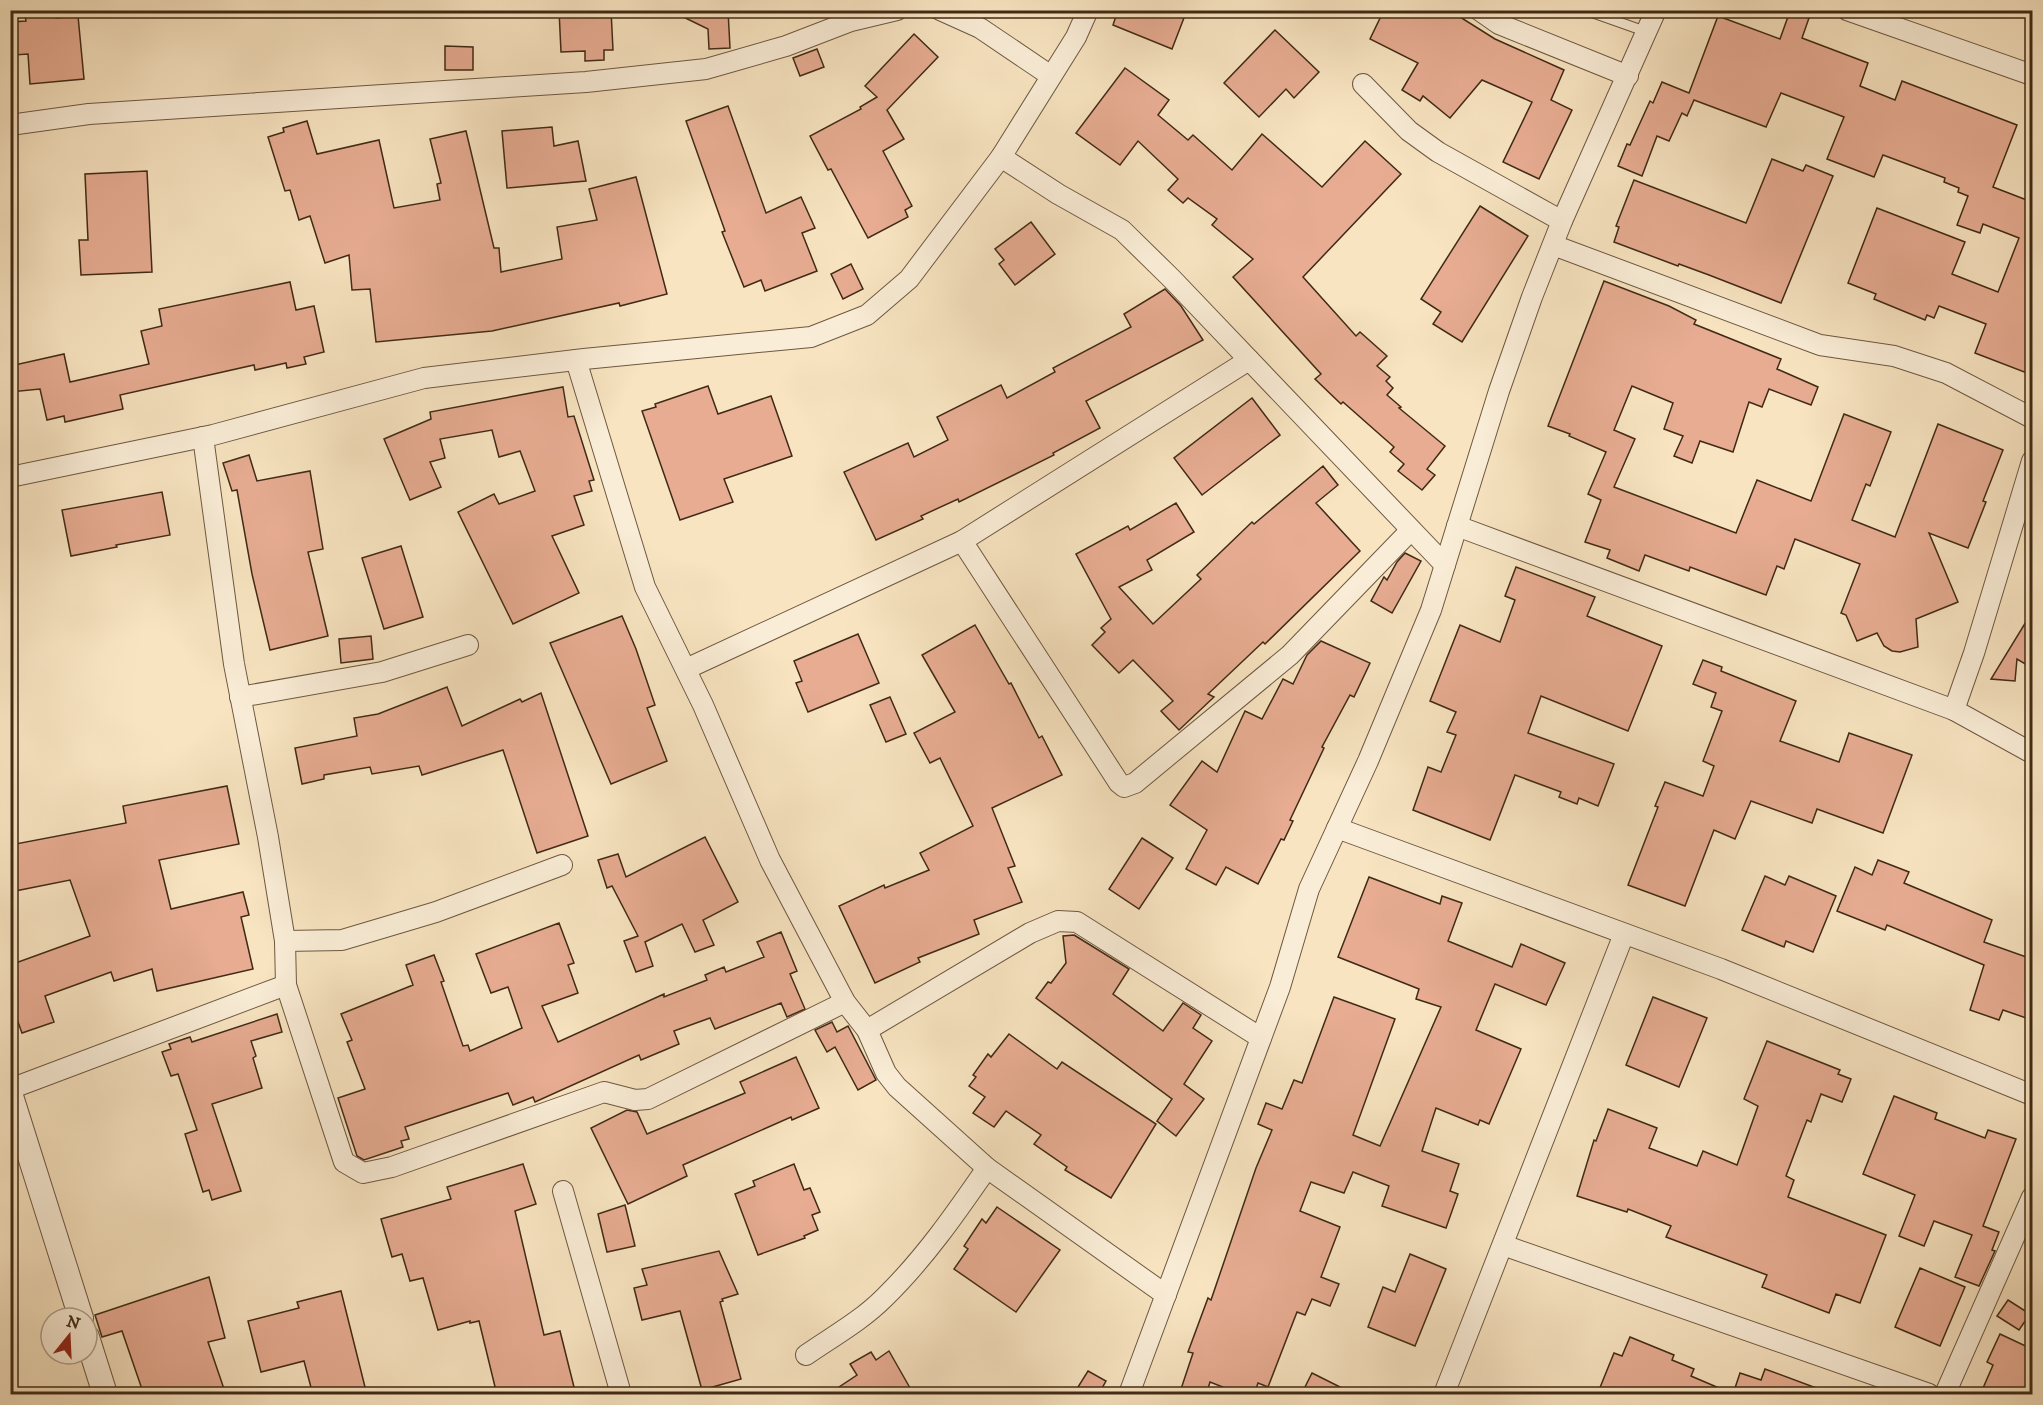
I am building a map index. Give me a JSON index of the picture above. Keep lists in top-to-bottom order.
{
  "north": "top"
}
